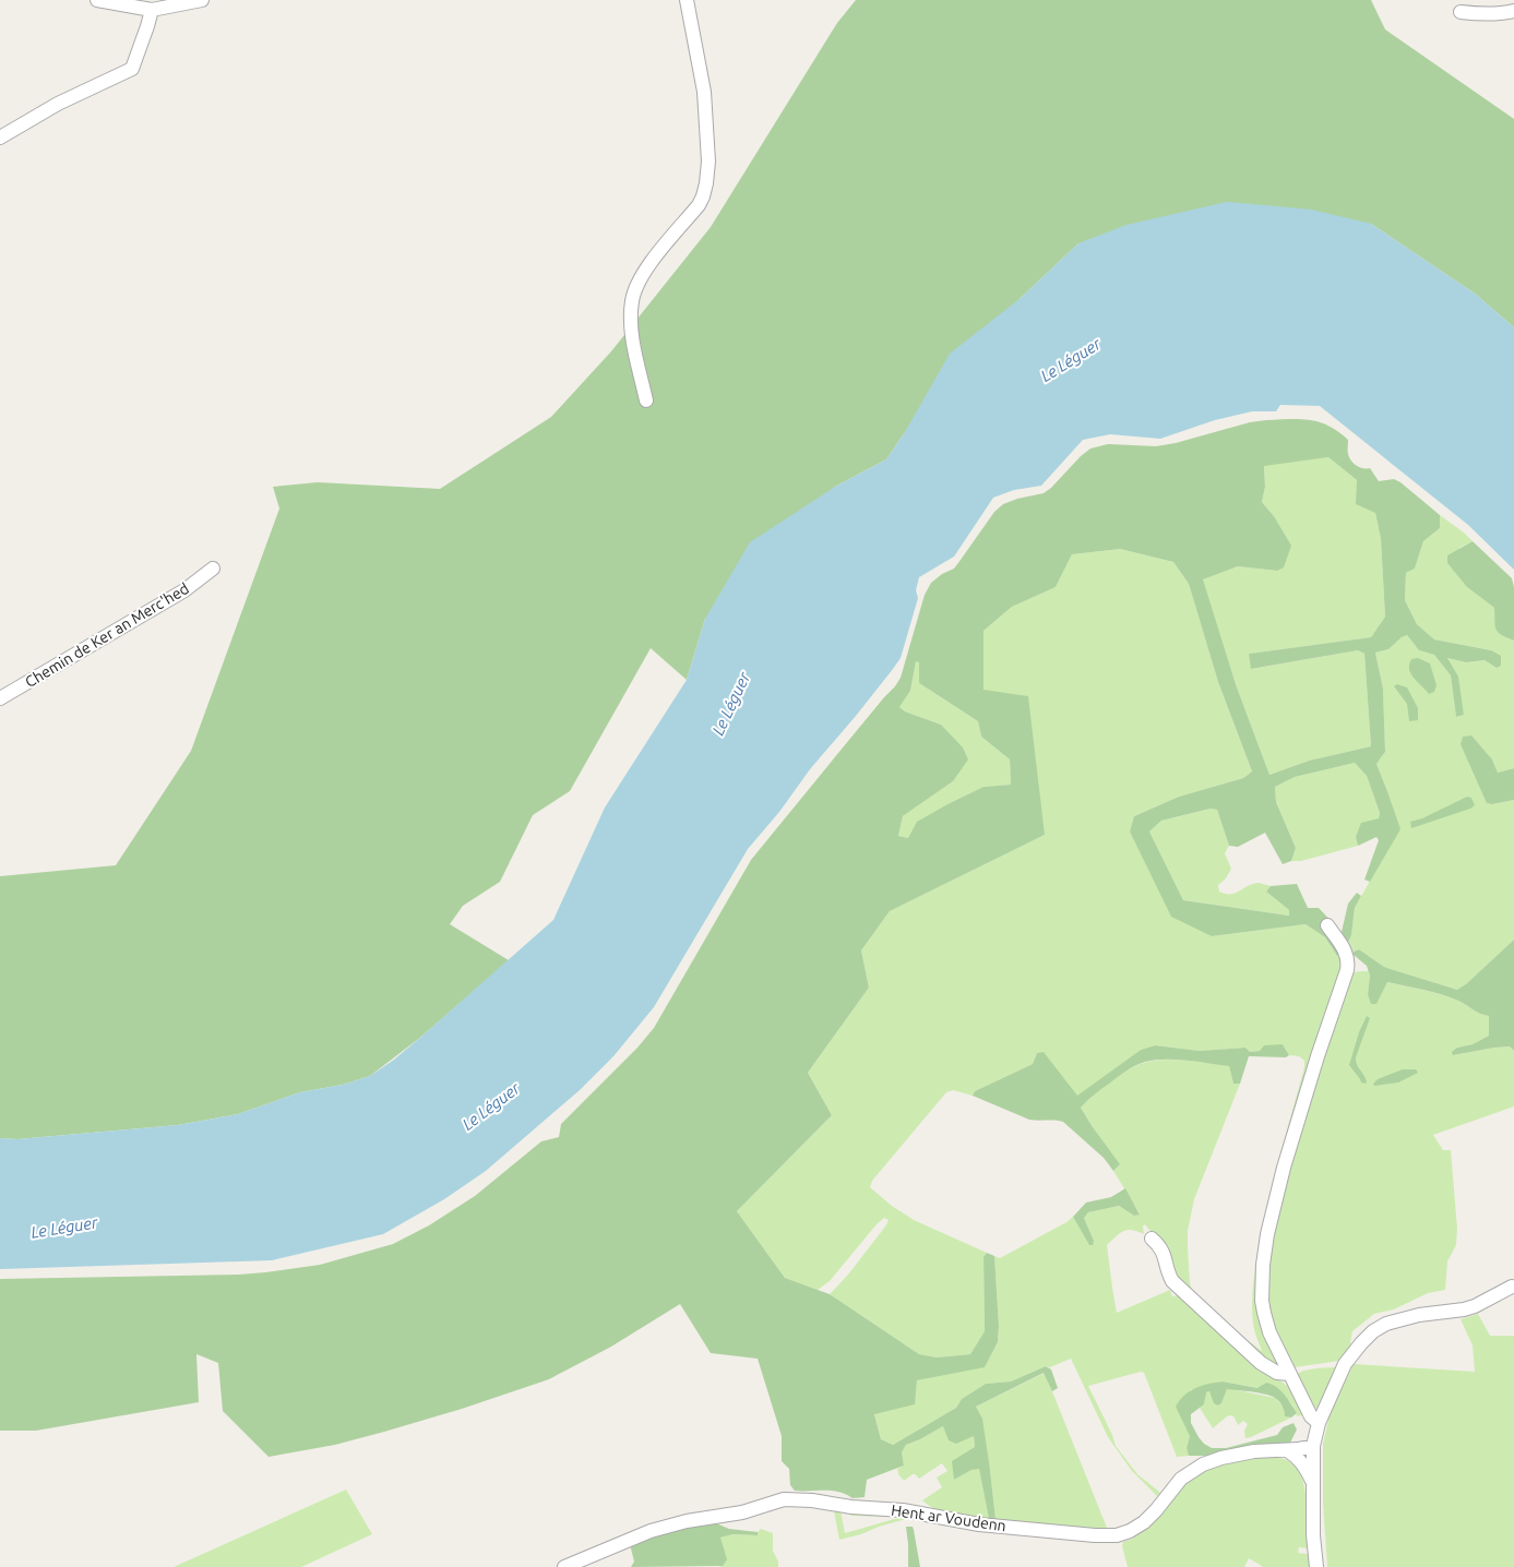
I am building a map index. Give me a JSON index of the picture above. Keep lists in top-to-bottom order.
{
  "streets": {
    "street": ["Chemin de Ker an Merc'hed", "Hent ar Voudenn"]
  },
  "water": ["Le Léguer"]
}
